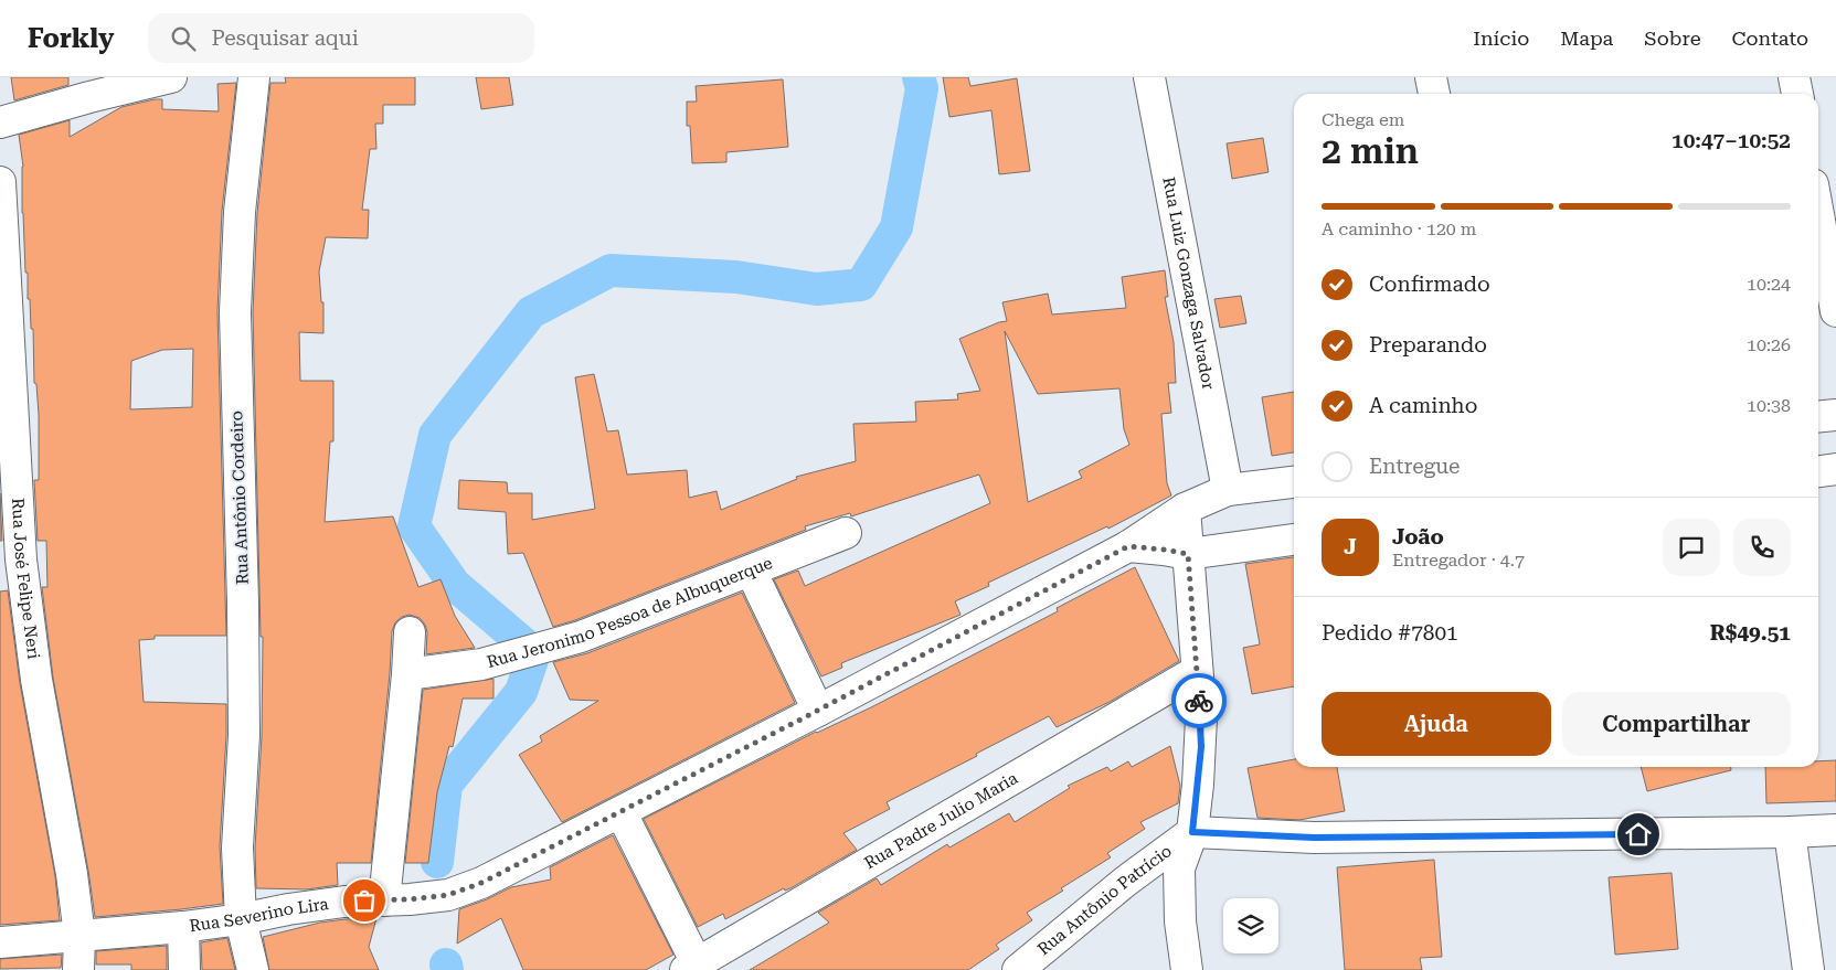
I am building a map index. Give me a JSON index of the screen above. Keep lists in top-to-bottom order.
{
  "streets": {
    "street": [
      "Rua Luiz Gonzaga Salvador",
      "Rua Antônio Cordeiro",
      "Rua José Felipe Neri",
      "Rua Jeronimo Pessoa de Albuquerque",
      "Rua Padre Julio Maria",
      "Rua Antônio Patrício",
      "Rua Severino Lira"
    ]
  },
  "crossings": [
    ["Rua Luiz Gonzaga Salvador", "Rua Severino Lira"],
    ["Rua Antônio Cordeiro", "Rua Severino Lira"],
    ["Rua José Felipe Neri", "Rua Severino Lira"]
  ],
  "page": {
    "header": "Forkly",
    "search": "Pesquisar aqui",
    "nav": [
      "Início",
      "Mapa",
      "Sobre",
      "Contato"
    ],
    "heading": ["2 min", "Chega em", "10:47–10:52"],
    "panel": [
      "João",
      "Entregador · 4.7",
      "Pedido #7801",
      "R$49.51"
    ],
    "bar": "A caminho · 120 m",
    "list": [
      ["Confirmado", "10:24"],
      ["Preparando", "10:26"],
      ["A caminho", "10:38"],
      "Entregue"
    ],
    "round": "J",
    "buttons": ["Ajuda", "Compartilhar"]
  }
}
